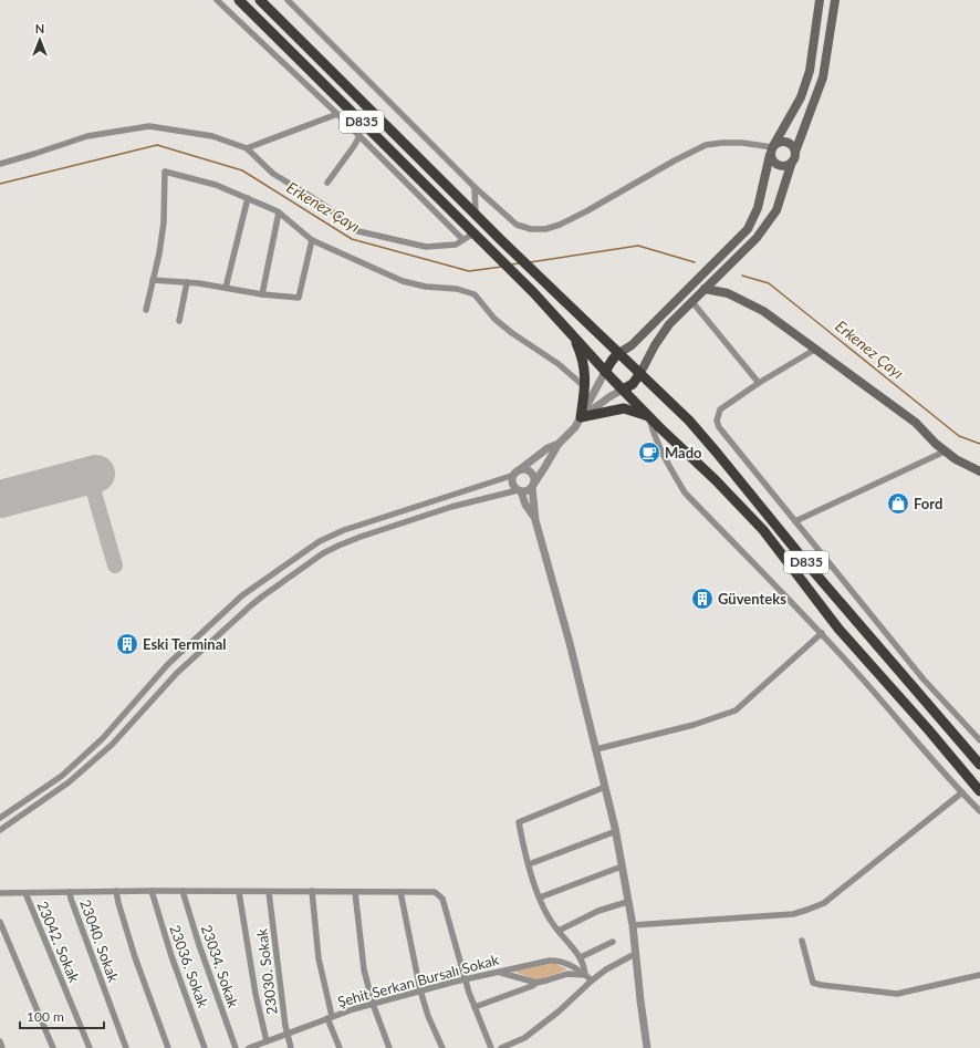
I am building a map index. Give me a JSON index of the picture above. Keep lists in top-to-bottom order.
{
  "streets": {
    "highway": ["D835"],
    "street": [
      "23040. Sokak",
      "23042. Sokak",
      "23036. Sokak",
      "23034. Sokak",
      "23030. Sokak",
      "Şehit Serkan Bursalı Sokak"
    ]
  },
  "crossings": [
    ["23030. Sokak", "Şehit Serkan Bursalı Sokak"]
  ],
  "water": ["Erkenez Çayı"],
  "places": {
    "cafe": ["Mado"],
    "shop": ["Ford"],
    "building": ["Güventeks", "Eski Terminal"]
  },
  "scale_bar": "100 m",
  "north": "top"
}
